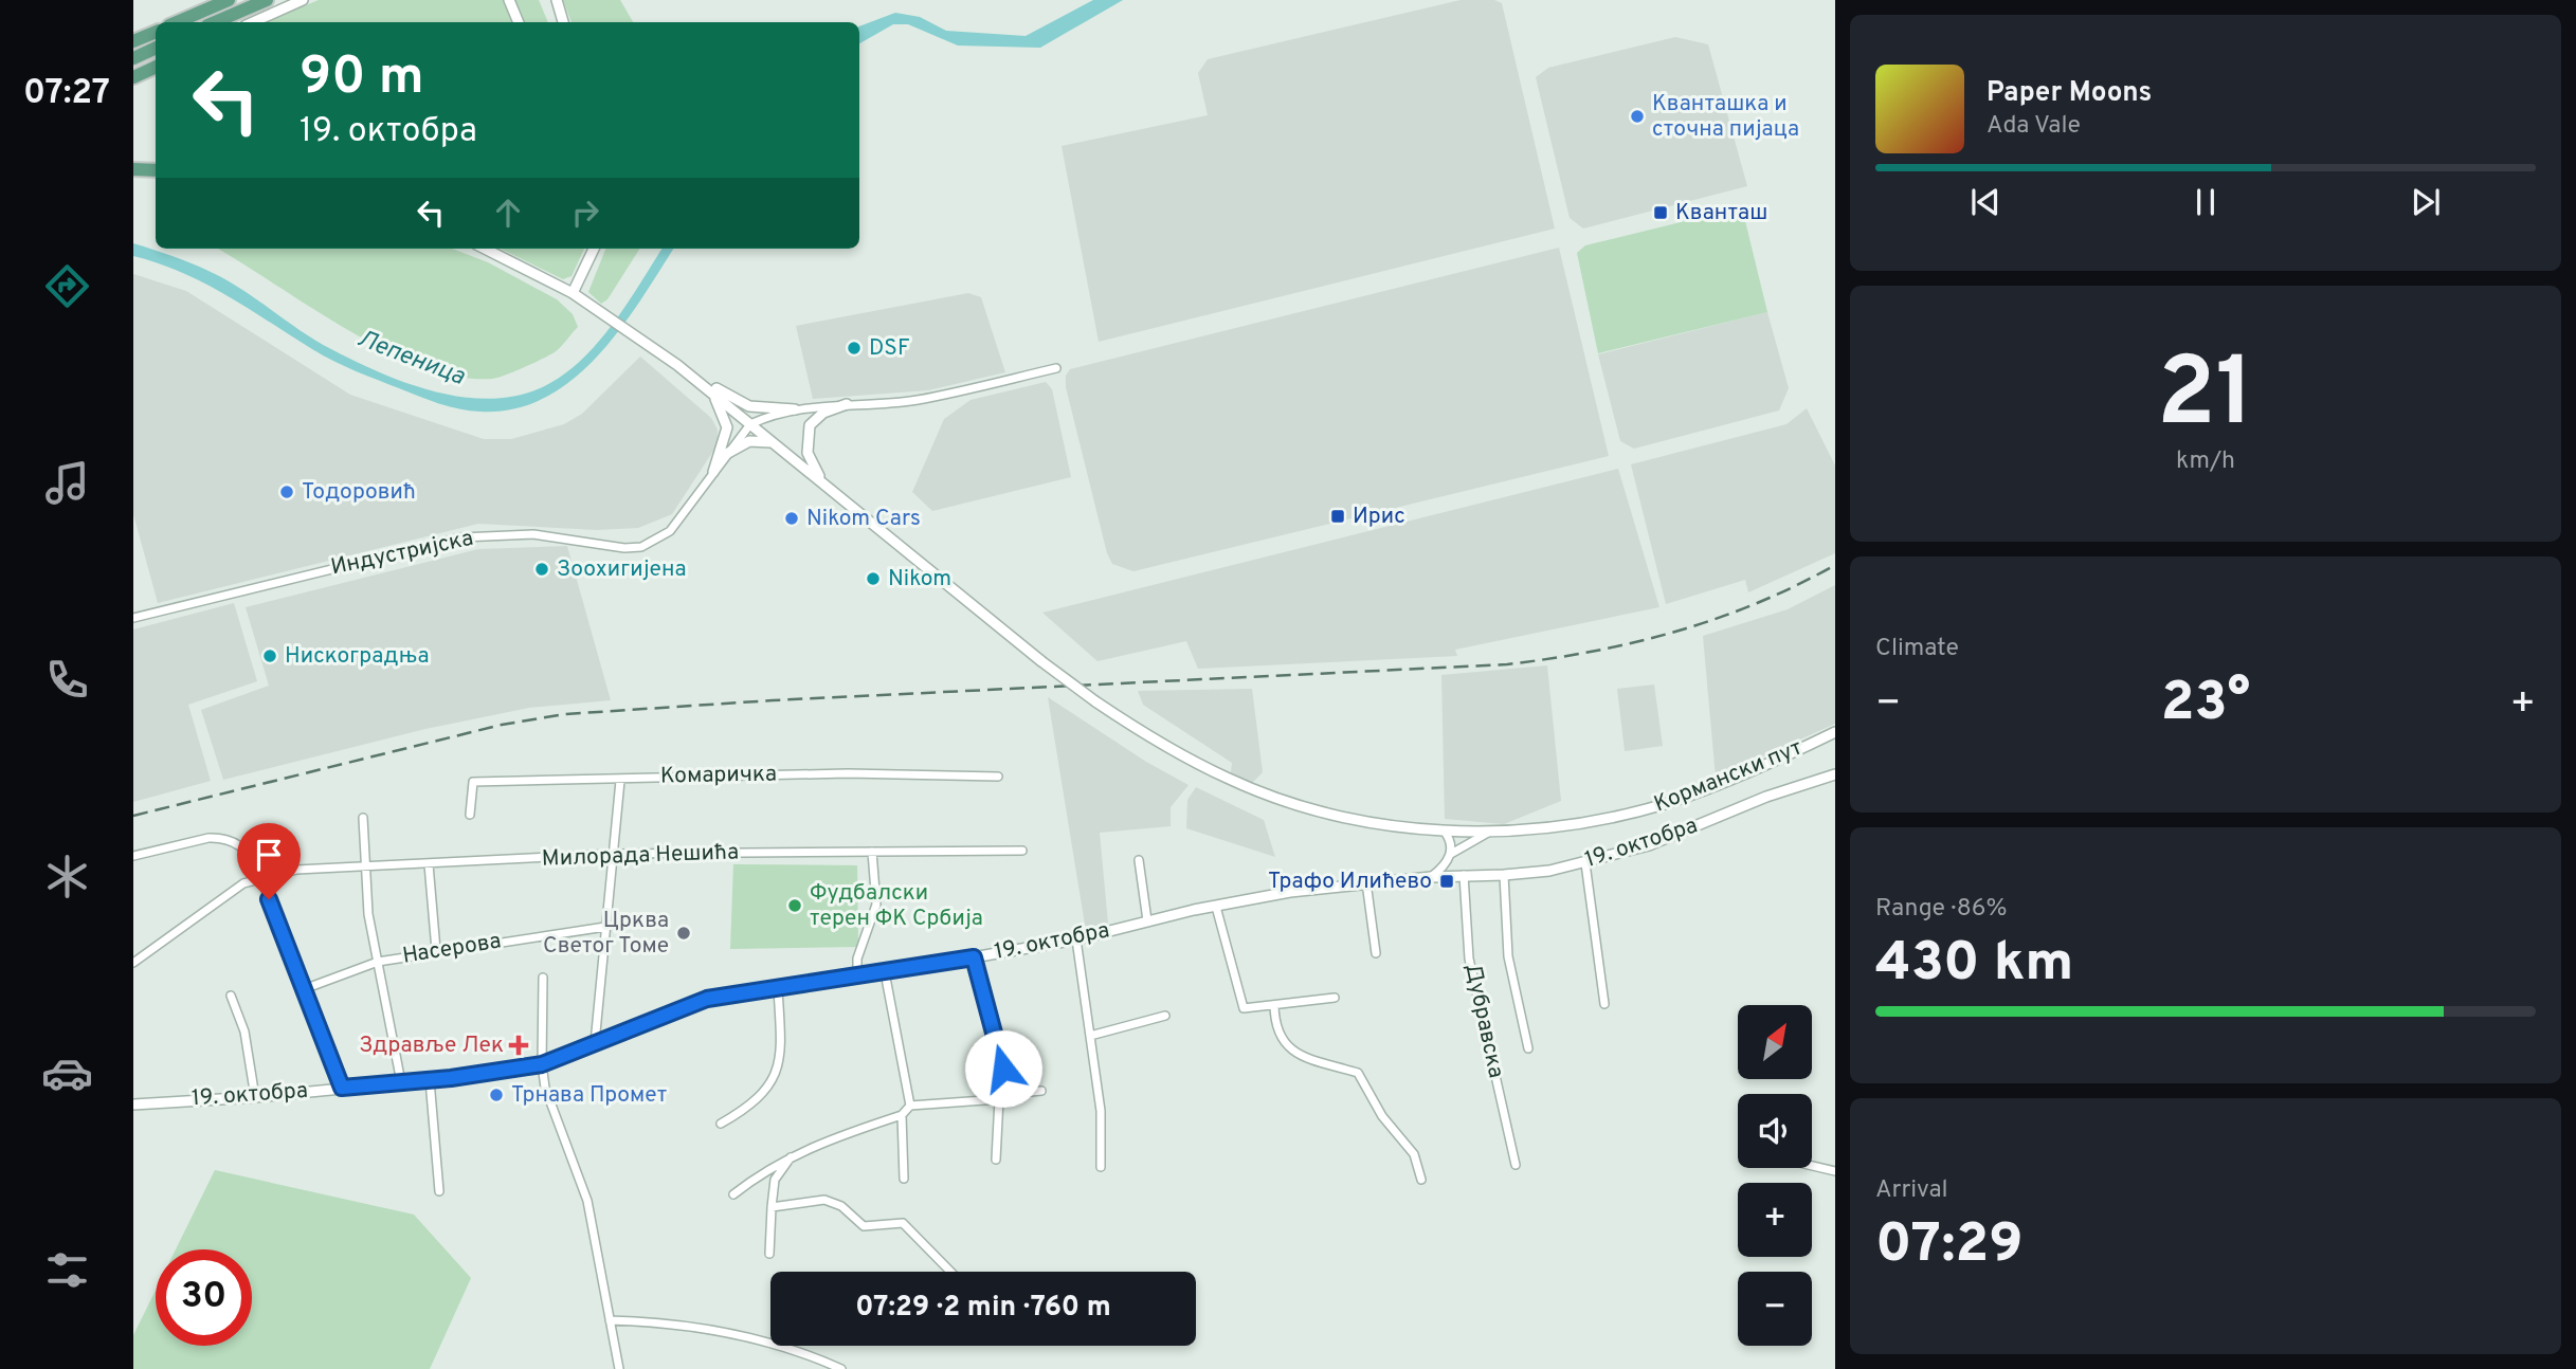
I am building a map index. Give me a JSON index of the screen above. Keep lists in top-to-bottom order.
{
  "streets": {
    "street": [
      "Индустријска",
      "Комаричка",
      "Кормански пут",
      "19. октобра",
      "Милорада Нешића",
      "Насерова",
      "Дубравска"
    ]
  },
  "crossings": [
    ["Индустријска", "Кормански пут"],
    ["19. октобра", "Дубравска"]
  ],
  "water": ["Лепеница"],
  "places": {
    "other": [
      "Кванташка и сточна пијаца",
      "DSF",
      "Тодоровић",
      "Nikom Cars",
      "Зоохигијена",
      "Nikom",
      "Нискоградња",
      "Фудбалски терен ФК Србија",
      "Црква Светог Томе",
      "Трнава Промет"
    ],
    "transit": ["Кванташ", "Ирис", "Трафо Илићево"],
    "health": ["Здравље Лек"]
  },
  "north": "top right",
  "page": {
    "tabs": "07:27",
    "turn": ["90 m", "19. октобра"],
    "song": ["Paper Moons", "Ada Vale"],
    "tile": [
      ["21", "km/h"],
      "Climate",
      ["Range · 86%", "430 km"],
      ["Arrival", "07:29"]
    ],
    "heat": ["−", "23°", "+"],
    "map_buttons": ["+", "−"],
    "limit": "30",
    "trip": "07:29 · 2 min · 760 m"
  }
}
